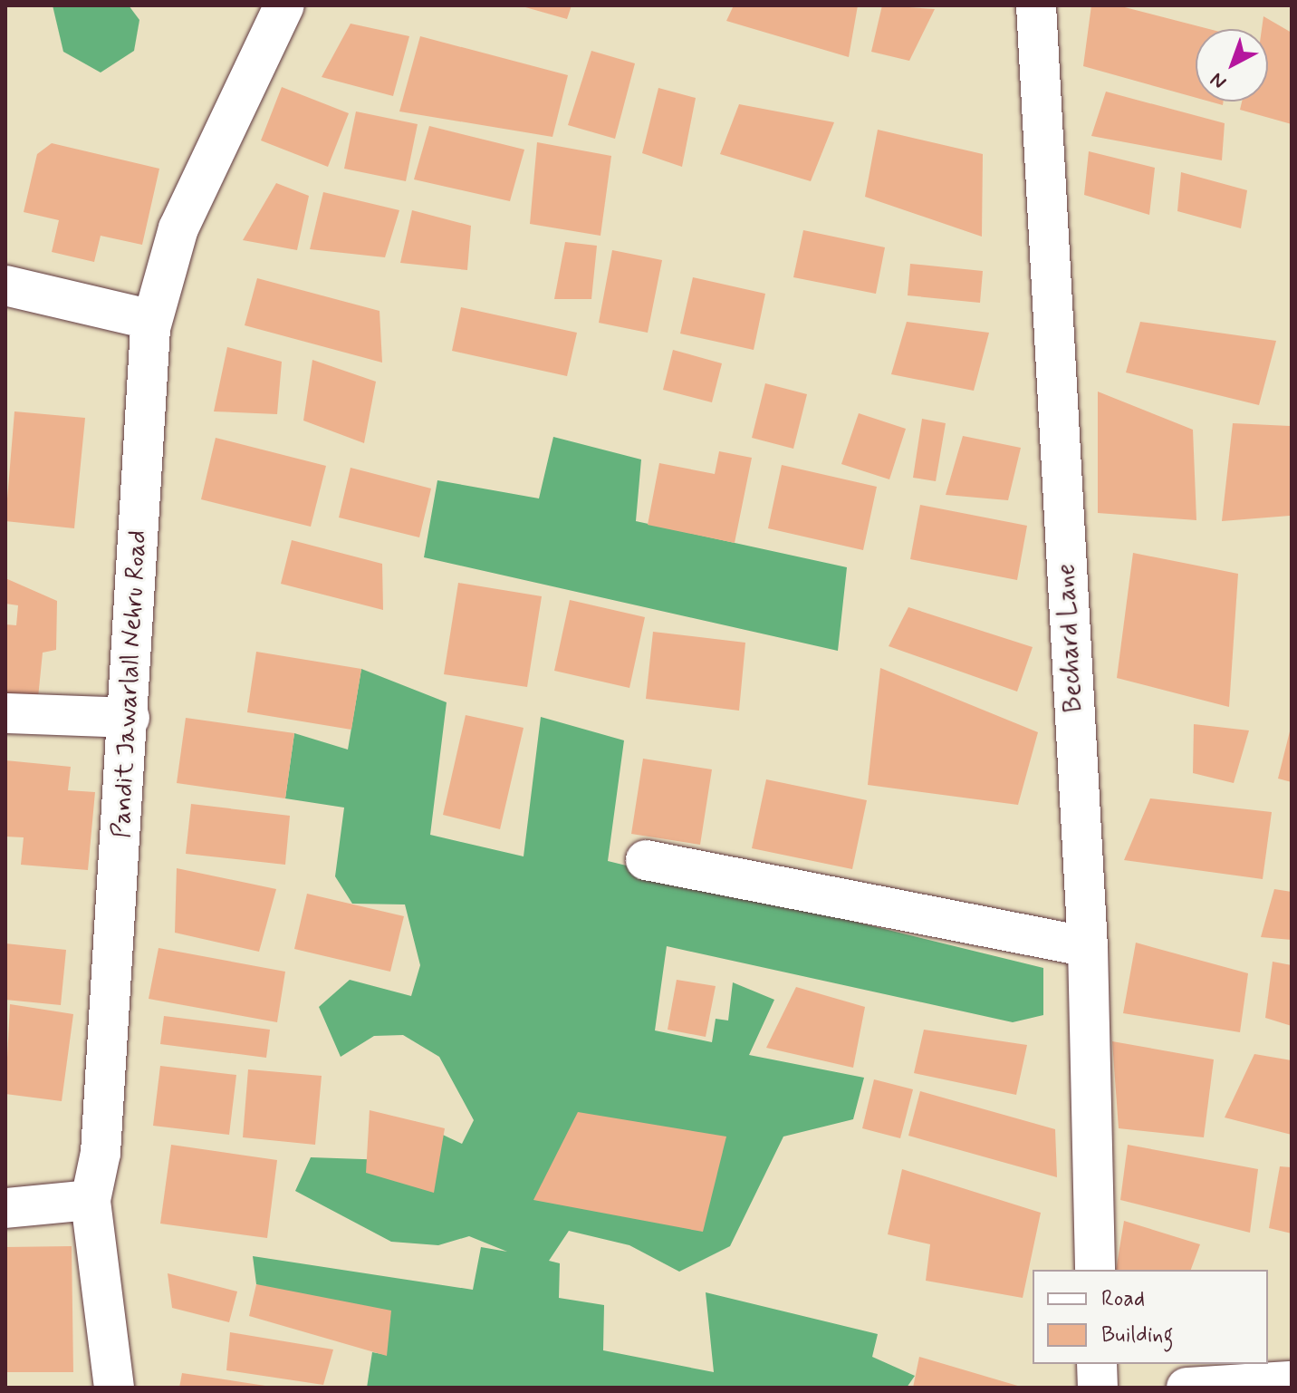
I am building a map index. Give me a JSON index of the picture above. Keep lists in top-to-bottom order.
{
  "streets": {
    "street": ["Bechard Lane", "Pandit Jawarlall Nehru Road"]
  },
  "legend": ["Road", "Building"],
  "north": "bottom left"
}
